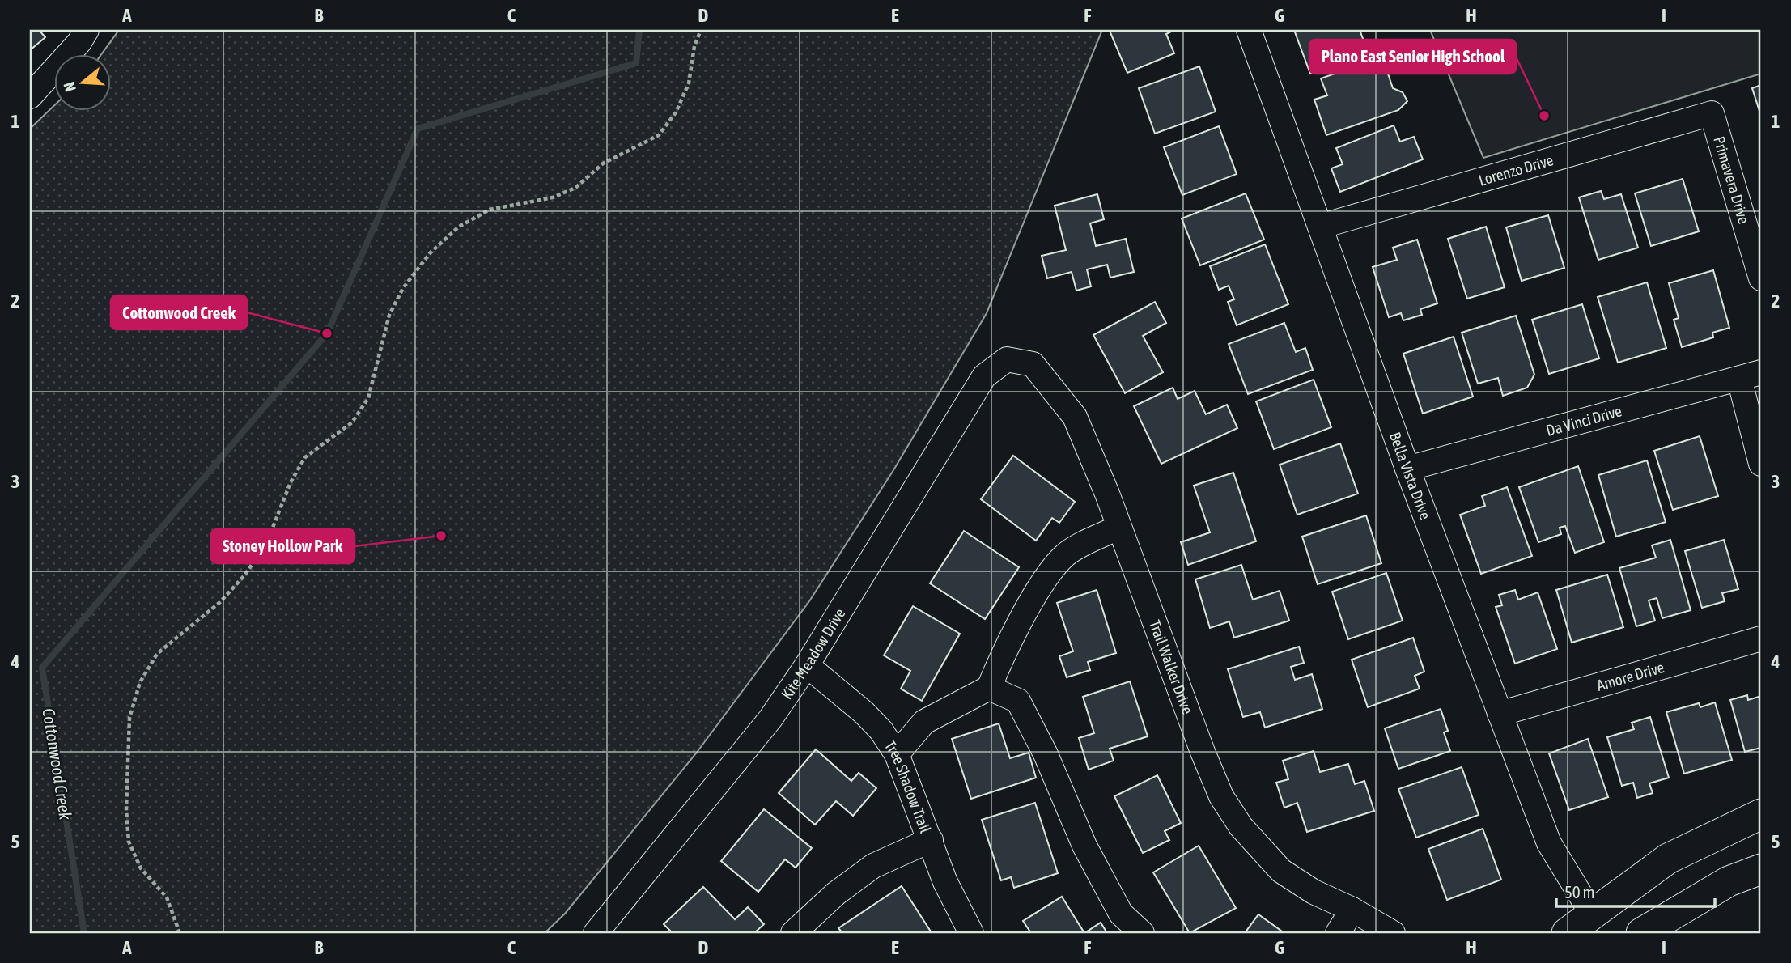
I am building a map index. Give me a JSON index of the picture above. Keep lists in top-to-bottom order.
{
  "streets": {
    "street": [
      "Lorenzo Drive",
      "Primavera Drive",
      "Da Vinci Drive",
      "Bella Vista Drive",
      "Kite Meadow Drive",
      "Trail Walker Drive",
      "Amore Drive",
      "Tree Shadow Trail"
    ]
  },
  "crossings": [
    ["Lorenzo Drive", "Primavera Drive"],
    ["Lorenzo Drive", "Bella Vista Drive"],
    ["Da Vinci Drive", "Bella Vista Drive"],
    ["Bella Vista Drive", "Amore Drive"],
    ["Kite Meadow Drive", "Trail Walker Drive"],
    ["Kite Meadow Drive", "Tree Shadow Trail"]
  ],
  "water": ["Cottonwood Creek"],
  "places": ["Plano East Senior High School", "Cottonwood Creek", "Stoney Hollow Park"],
  "scale_bar": "50 m",
  "north": "left",
  "grid": {
    "columns": [
      "A",
      "B",
      "C",
      "D",
      "E",
      "F",
      "G",
      "H",
      "I"
    ],
    "rows": [
      "1",
      "2",
      "3",
      "4",
      "5"
    ]
  }
}
